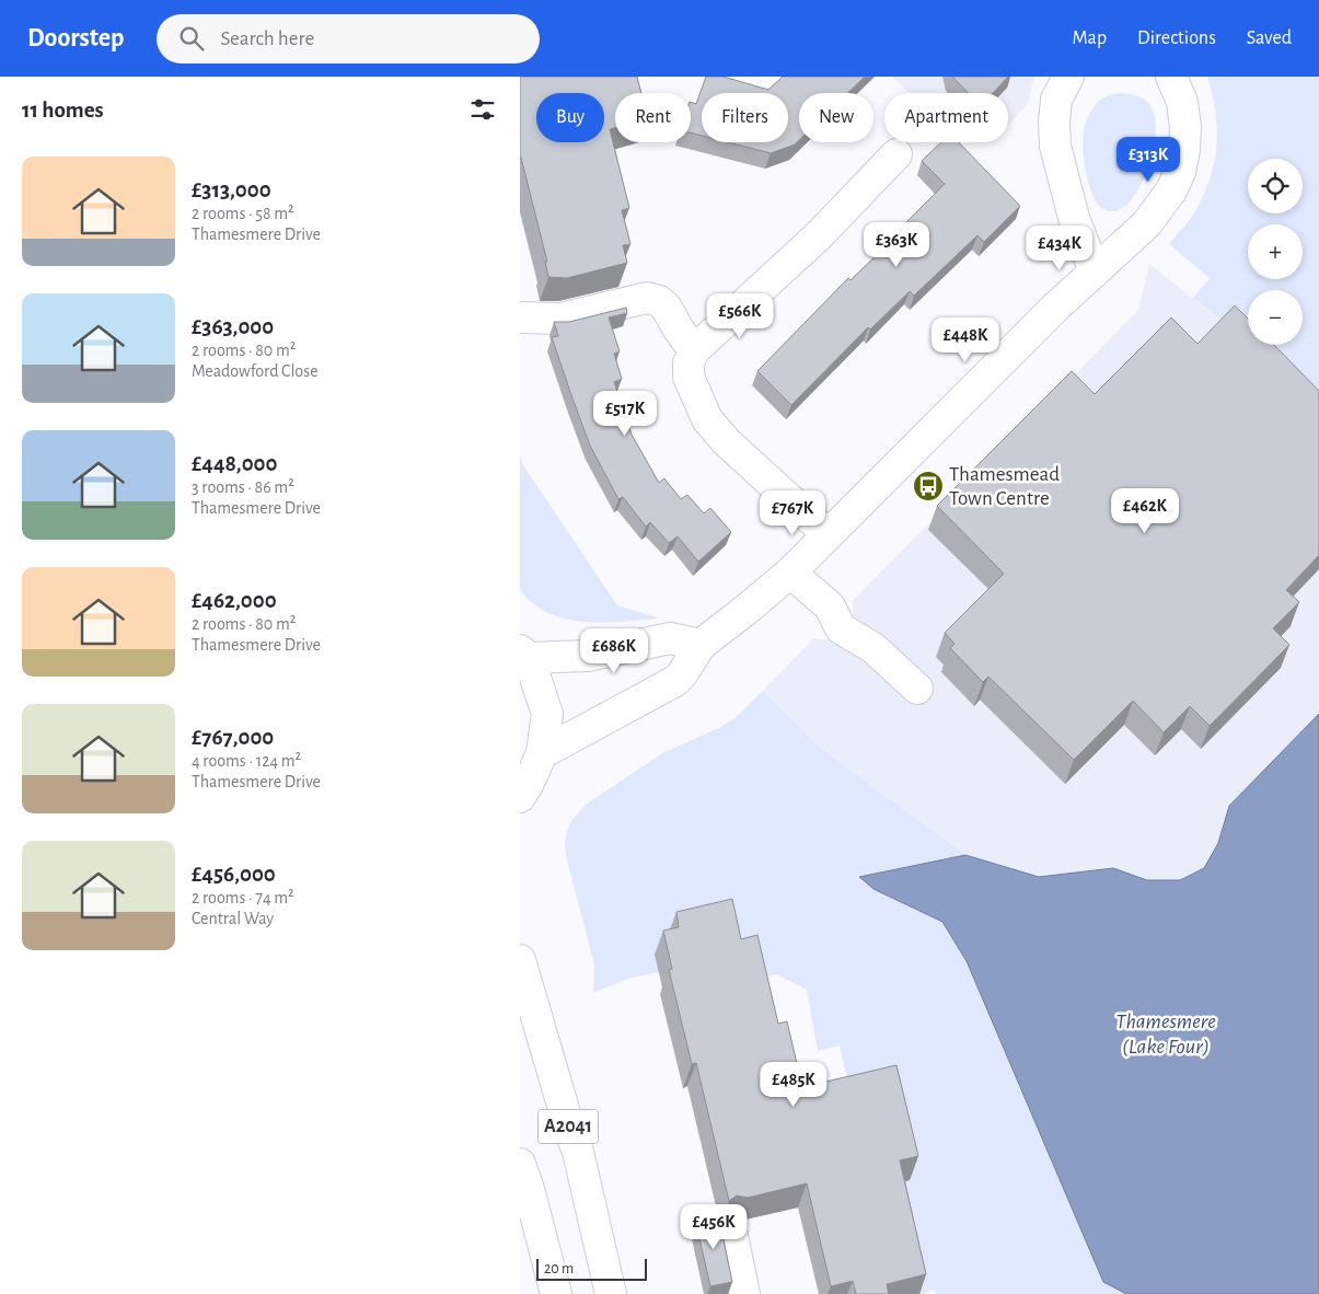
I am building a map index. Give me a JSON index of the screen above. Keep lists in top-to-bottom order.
{
  "streets": {
    "street": ["A2041"]
  },
  "water": ["Thamesmere (Lake Four)"],
  "places": {
    "bus stop": ["Thamesmead Town Centre"]
  },
  "scale_bar": "20 m",
  "page": {
    "header": "Doorstep",
    "search": "Search here",
    "nav": ["Map", "Directions", "Saved"],
    "heading": "11 homes",
    "chip": [
      "Buy",
      "Rent",
      "Filters",
      "New",
      "Apartment"
    ],
    "price": [
      "£313K",
      "£363K",
      "£434K",
      "£566K",
      "£448K",
      "£517K",
      "£462K",
      "£767K",
      "£686K",
      "£485K",
      "£456K"
    ],
    "list": [
      {
        "name": "£313,000",
        "note": "2 rooms · 58 m² · Thamesmere Drive"
      },
      {
        "name": "£363,000",
        "note": "2 rooms · 80 m² · Meadowford Close"
      },
      {
        "name": "£448,000",
        "note": "3 rooms · 86 m² · Thamesmere Drive"
      },
      {
        "name": "£462,000",
        "note": "2 rooms · 80 m² · Thamesmere Drive"
      },
      {
        "name": "£767,000",
        "note": "4 rooms · 124 m² · Thamesmere Drive"
      },
      {
        "name": "£456,000",
        "note": "2 rooms · 74 m² · Central Way"
      }
    ],
    "map_buttons": ["+", "−"],
    "scale": "20 m"
  }
}
